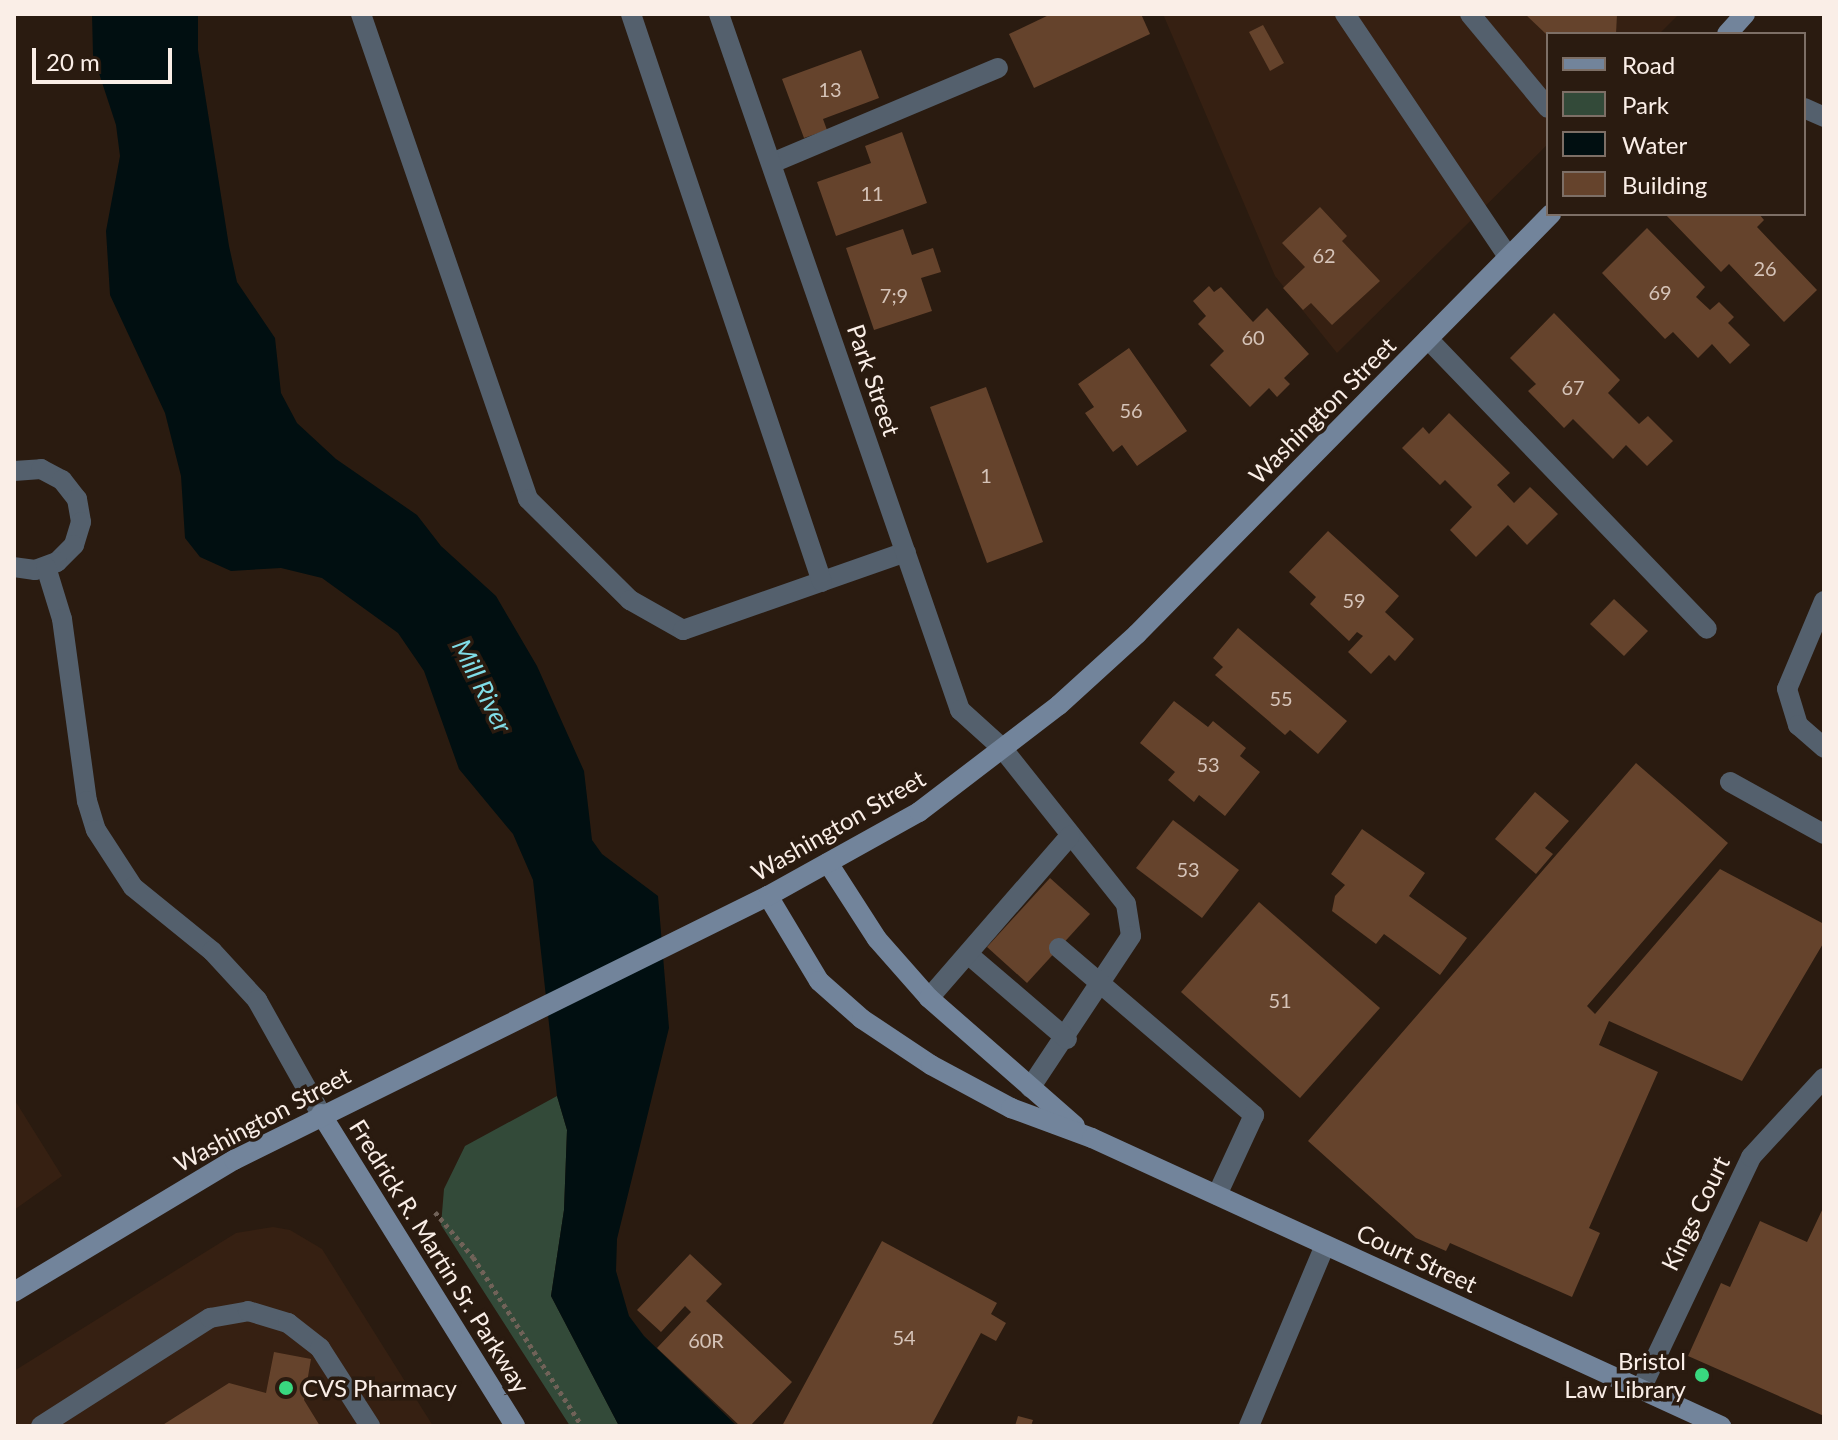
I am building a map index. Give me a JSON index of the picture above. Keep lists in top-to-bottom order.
{
  "streets": {
    "main road": ["Washington Street", "Fredrick R. Martin Sr. Parkway", "Court Street"],
    "street": ["Park Street", "Kings Court"]
  },
  "crossings": [
    ["Park Street", "Washington Street"],
    ["Park Street", "Court Street"],
    ["Washington Street", "Fredrick R. Martin Sr. Parkway"],
    ["Washington Street", "Court Street"],
    ["Kings Court", "Court Street"]
  ],
  "water": ["Mill River"],
  "places": ["Bristol Law Library", "CVS Pharmacy"],
  "house_numbers": [
    "13",
    "11",
    "62",
    "26",
    "69",
    "7;9",
    "60",
    "67",
    "56",
    "1",
    "59",
    "55",
    "53",
    "53",
    "51",
    "54",
    "60R"
  ],
  "legend": [
    "Road",
    "Park",
    "Water",
    "Building"
  ],
  "scale_bar": "20 m"
}
